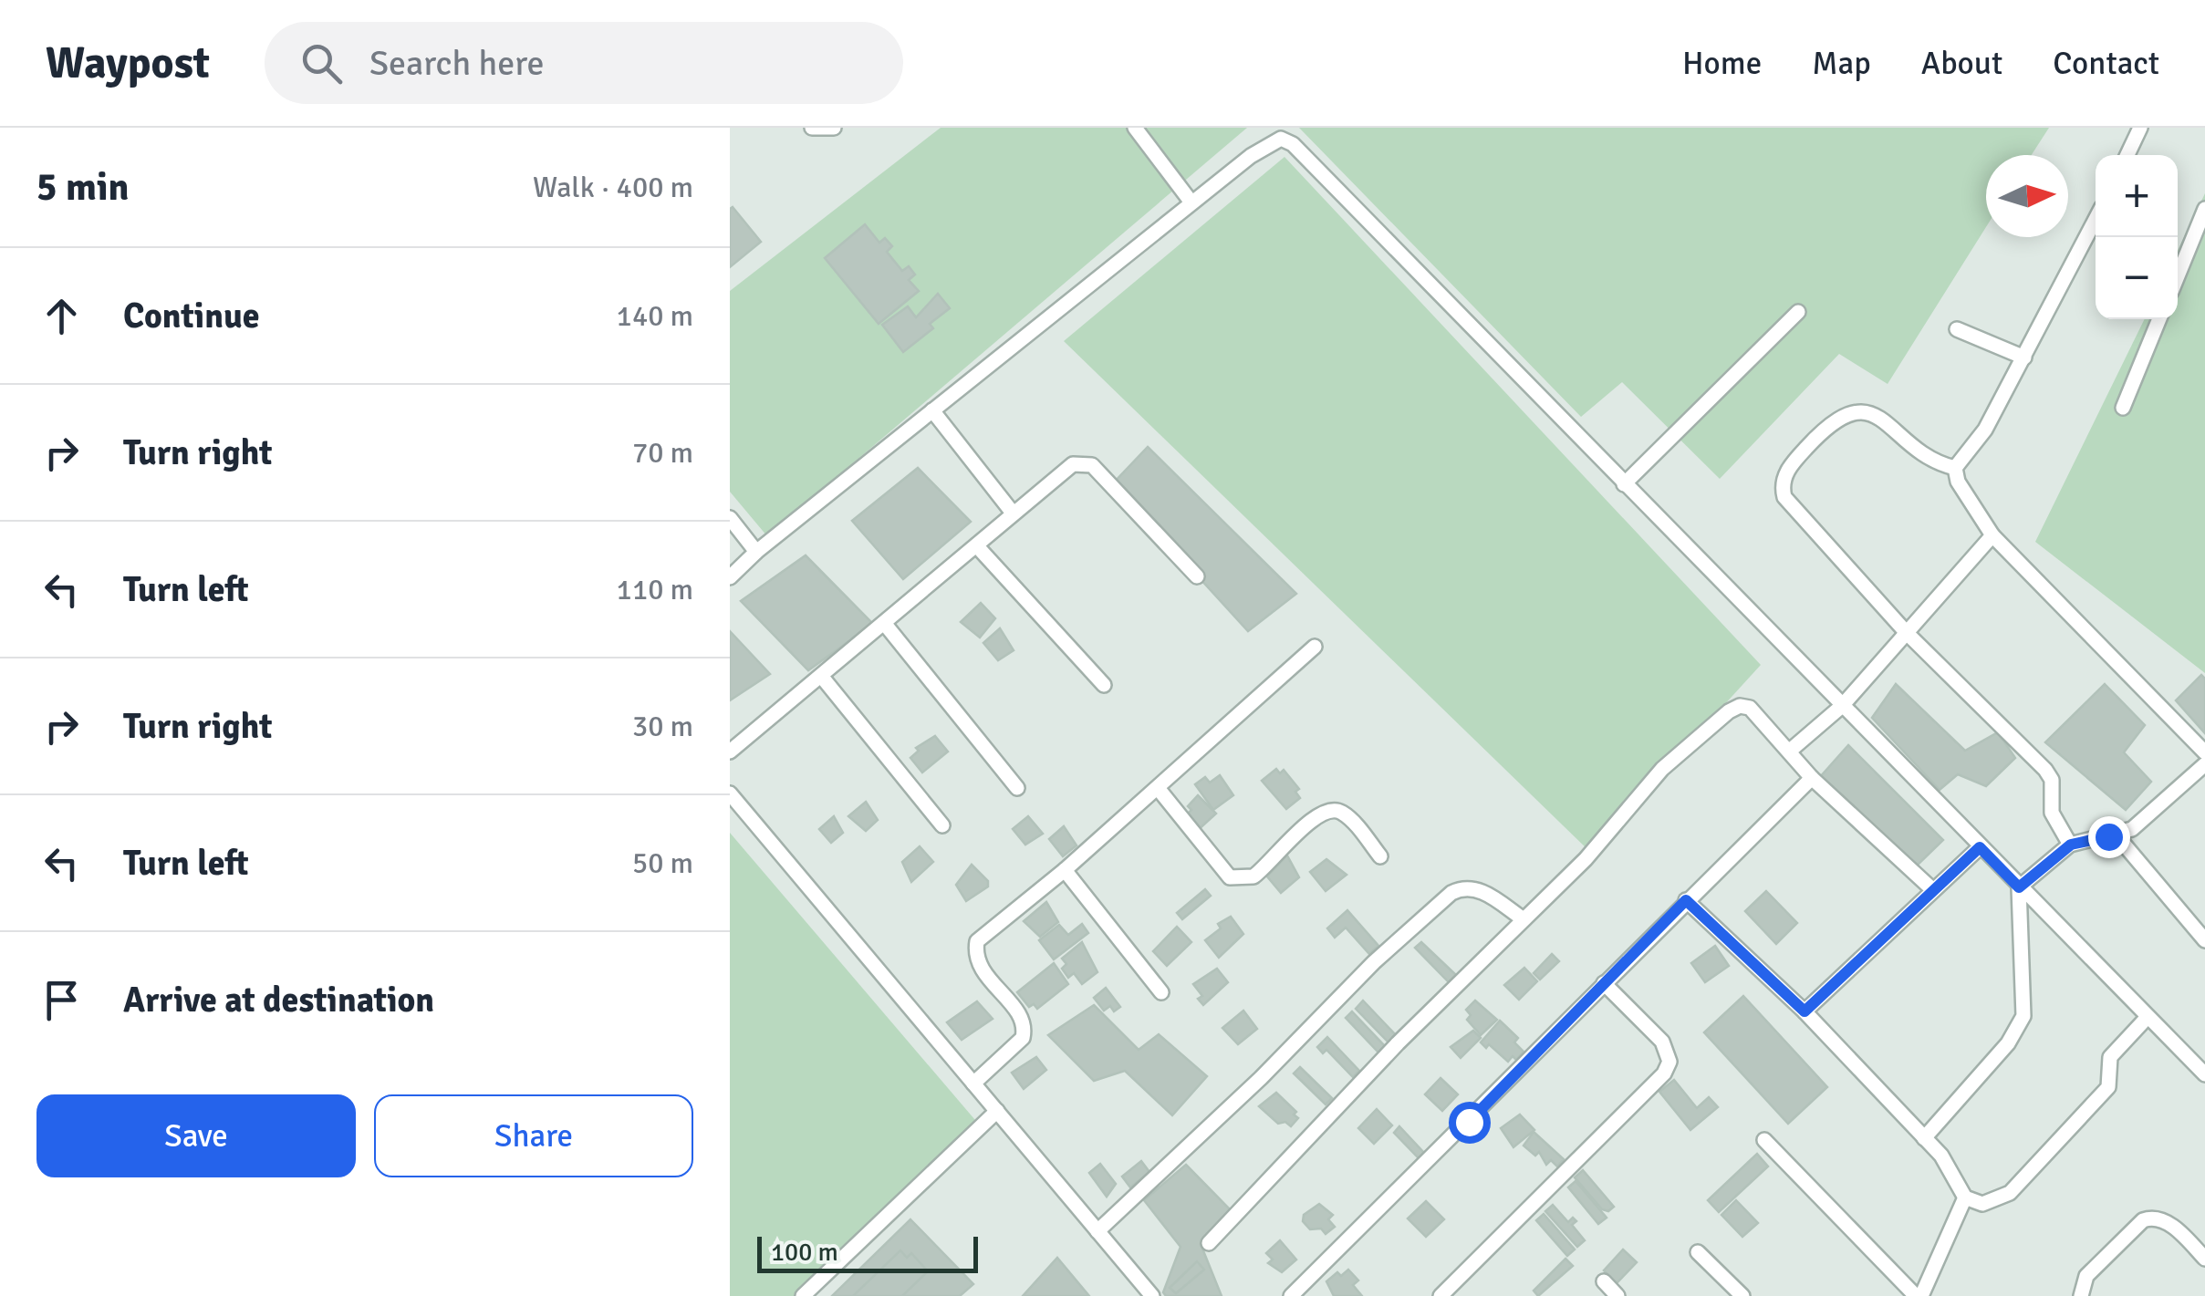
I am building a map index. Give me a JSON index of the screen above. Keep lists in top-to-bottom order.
{
  "scale_bar": "100 m",
  "north": "right",
  "page": {
    "header": "Waypost",
    "search": "Search here",
    "nav": [
      "Home",
      "Map",
      "About",
      "Contact"
    ],
    "heading": ["5 min", "Walk · 400 m"],
    "map_buttons": ["+", "−"],
    "list": [
      ["Continue", "140 m"],
      ["Turn right", "70 m"],
      ["Turn left", "110 m"],
      ["Turn right", "30 m"],
      ["Turn left", "50 m"],
      "Arrive at destination"
    ],
    "buttons": ["Save", "Share"],
    "scale": "100 m"
  }
}
